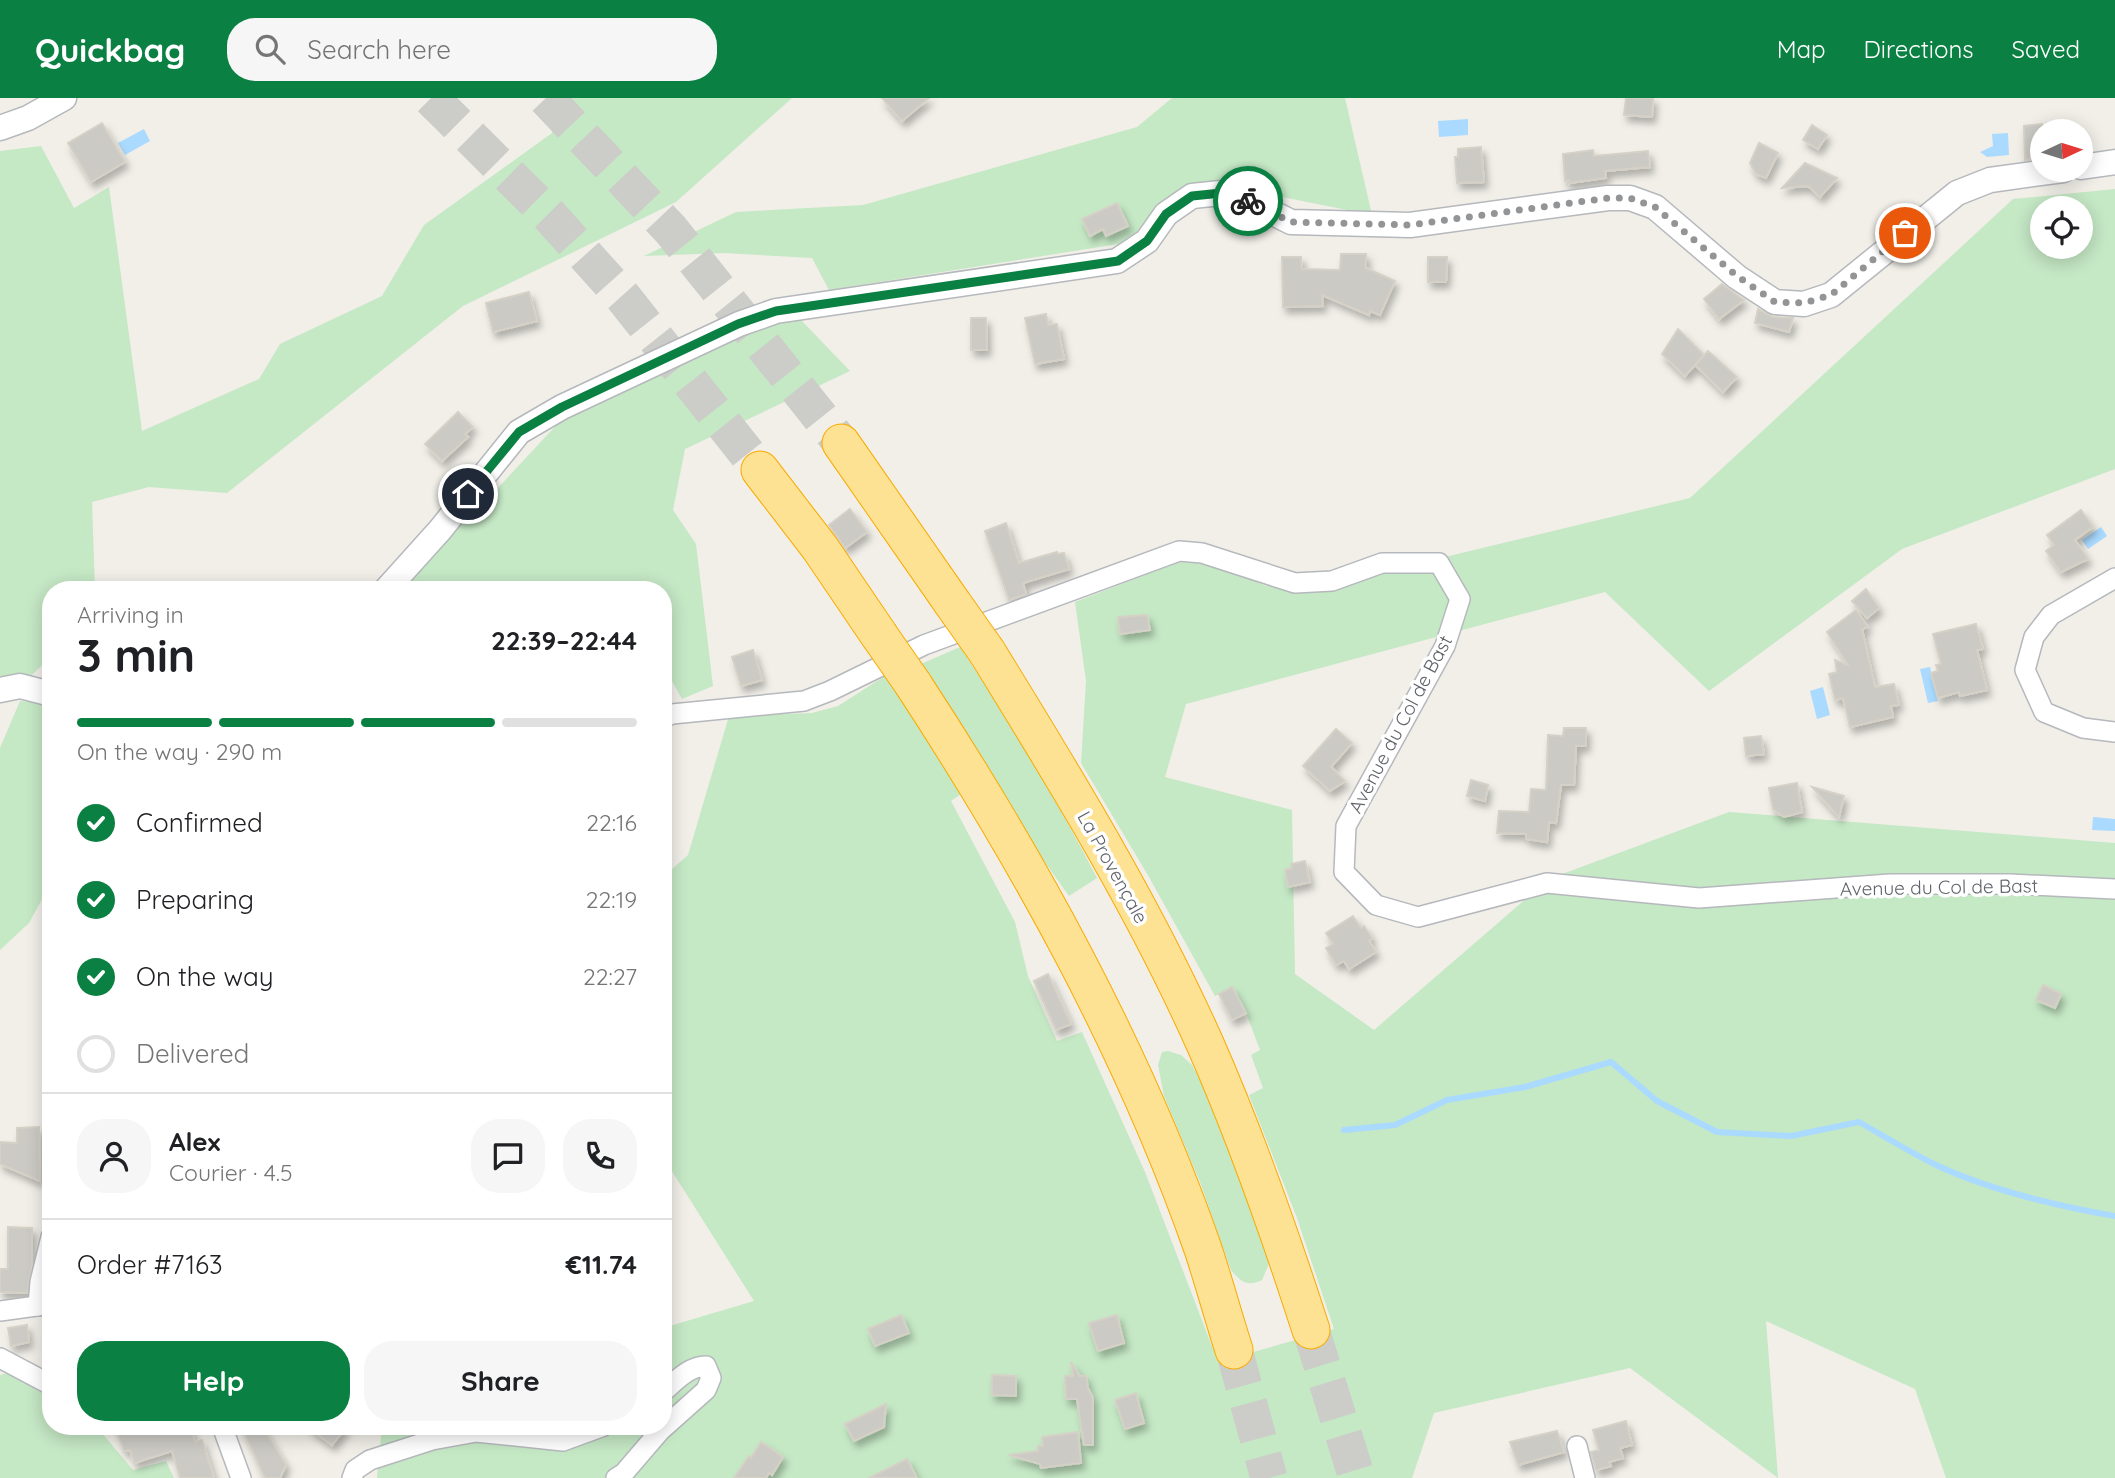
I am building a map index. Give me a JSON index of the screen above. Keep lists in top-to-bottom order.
{
  "streets": {
    "highway": ["La Provençale"],
    "street": ["Avenue du Col de Bast"]
  },
  "north": "right",
  "page": {
    "header": "Quickbag",
    "search": "Search here",
    "nav": ["Map", "Directions", "Saved"],
    "heading": ["3 min", "Arriving in", "22:39–22:44"],
    "panel": [
      "Alex",
      "Courier · 4.5",
      "Order #7163",
      "€11.74"
    ],
    "bar": "On the way · 290 m",
    "list": [
      ["Confirmed", "22:16"],
      ["Preparing", "22:19"],
      ["On the way", "22:27"],
      "Delivered"
    ],
    "buttons": ["Help", "Share"]
  }
}
